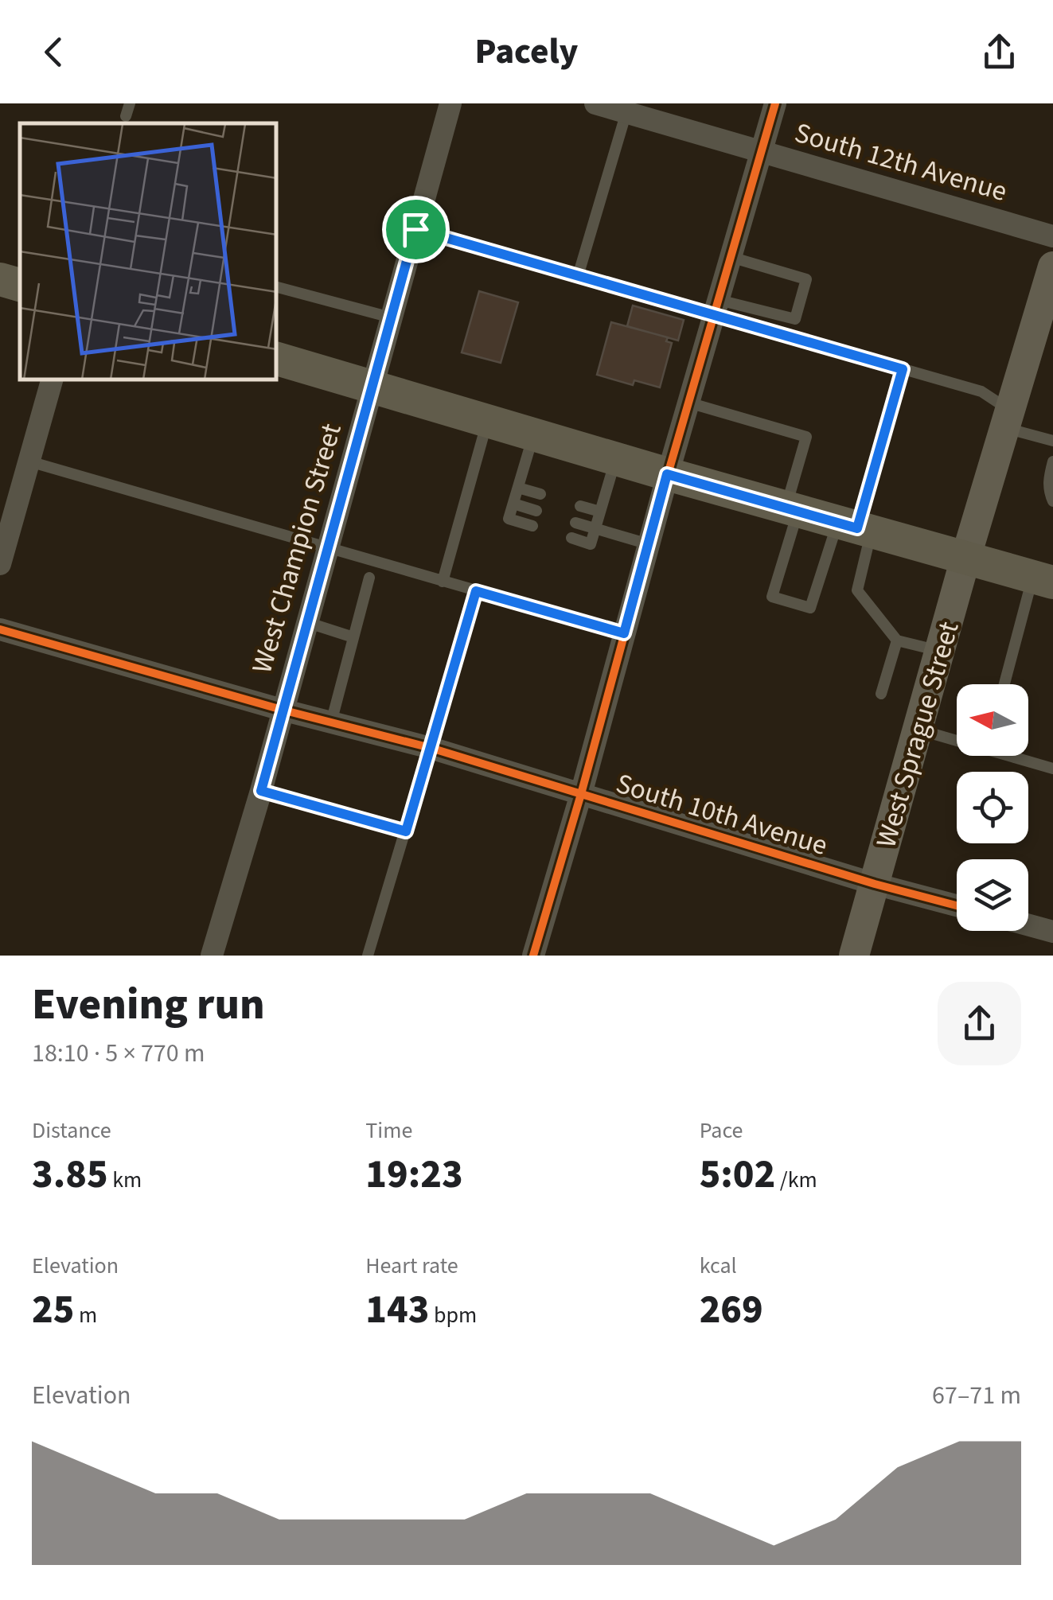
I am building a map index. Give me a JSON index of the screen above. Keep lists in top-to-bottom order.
{
  "streets": {
    "street": [
      "South 12th Avenue",
      "West Champion Street",
      "West Sprague Street",
      "South 10th Avenue"
    ]
  },
  "crossings": [
    ["West Champion Street", "South 10th Avenue"],
    ["West Sprague Street", "South 10th Avenue"]
  ],
  "north": "left",
  "page": {
    "header": "Pacely",
    "heading": ["Evening run", "18:10 · 5 × 770 m"],
    "stats": [
      ["Distance", "3.85 km"],
      ["Time", "19:23"],
      ["Pace", "5:02 /km"],
      ["Elevation", "25 m"],
      ["Heart rate", "143 bpm"],
      ["kcal", "269"]
    ],
    "chart": ["Elevation", "67–71 m"]
  }
}
